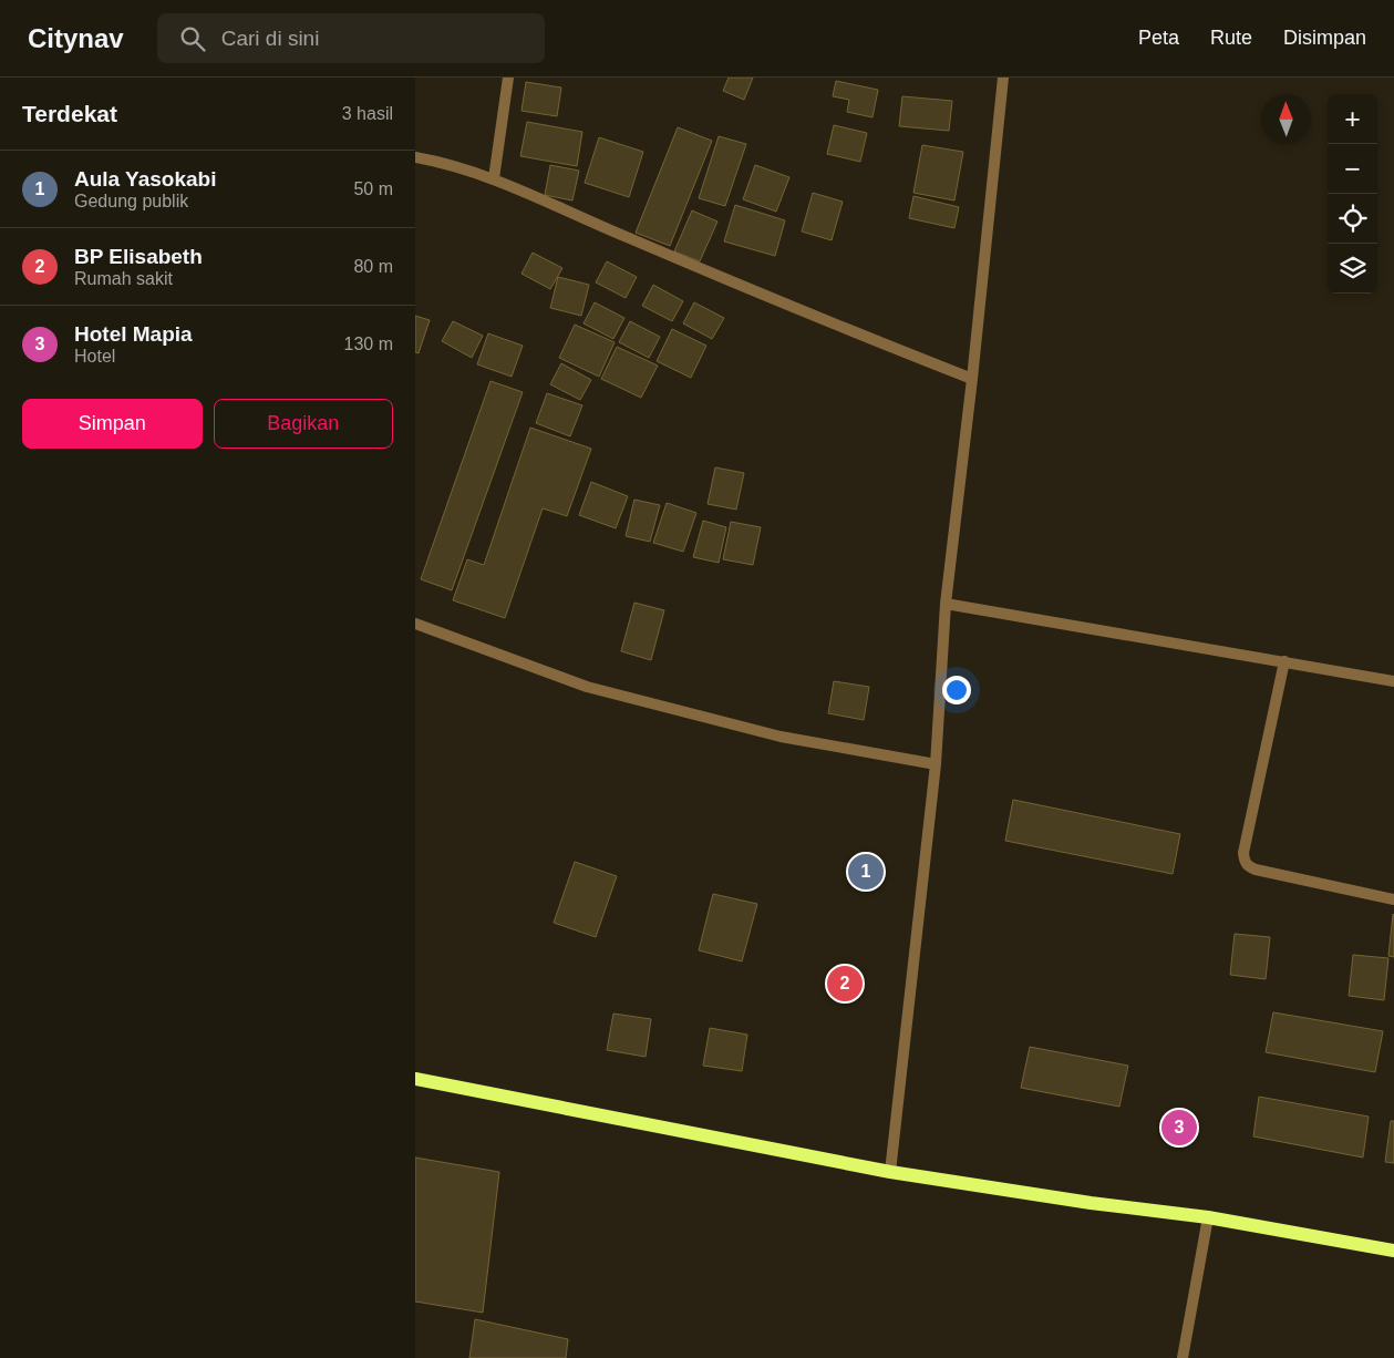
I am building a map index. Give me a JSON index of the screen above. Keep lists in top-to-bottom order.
{
  "north": "top",
  "page": {
    "header": "Citynav",
    "search": "Cari di sini",
    "nav": ["Peta", "Rute", "Disimpan"],
    "heading": ["Terdekat", "3 hasil"],
    "map_buttons": ["+", "−"],
    "list": [
      {
        "mark": "1",
        "name": "Aula Yasokabi",
        "note": "Gedung publik",
        "value": "50 m"
      },
      {
        "mark": "2",
        "name": "BP Elisabeth",
        "note": "Rumah sakit",
        "value": "80 m"
      },
      {
        "mark": "3",
        "name": "Hotel Mapia",
        "note": "Hotel",
        "value": "130 m"
      }
    ],
    "buttons": ["Simpan", "Bagikan"],
    "pins": ["1", "2", "3"]
  }
}
